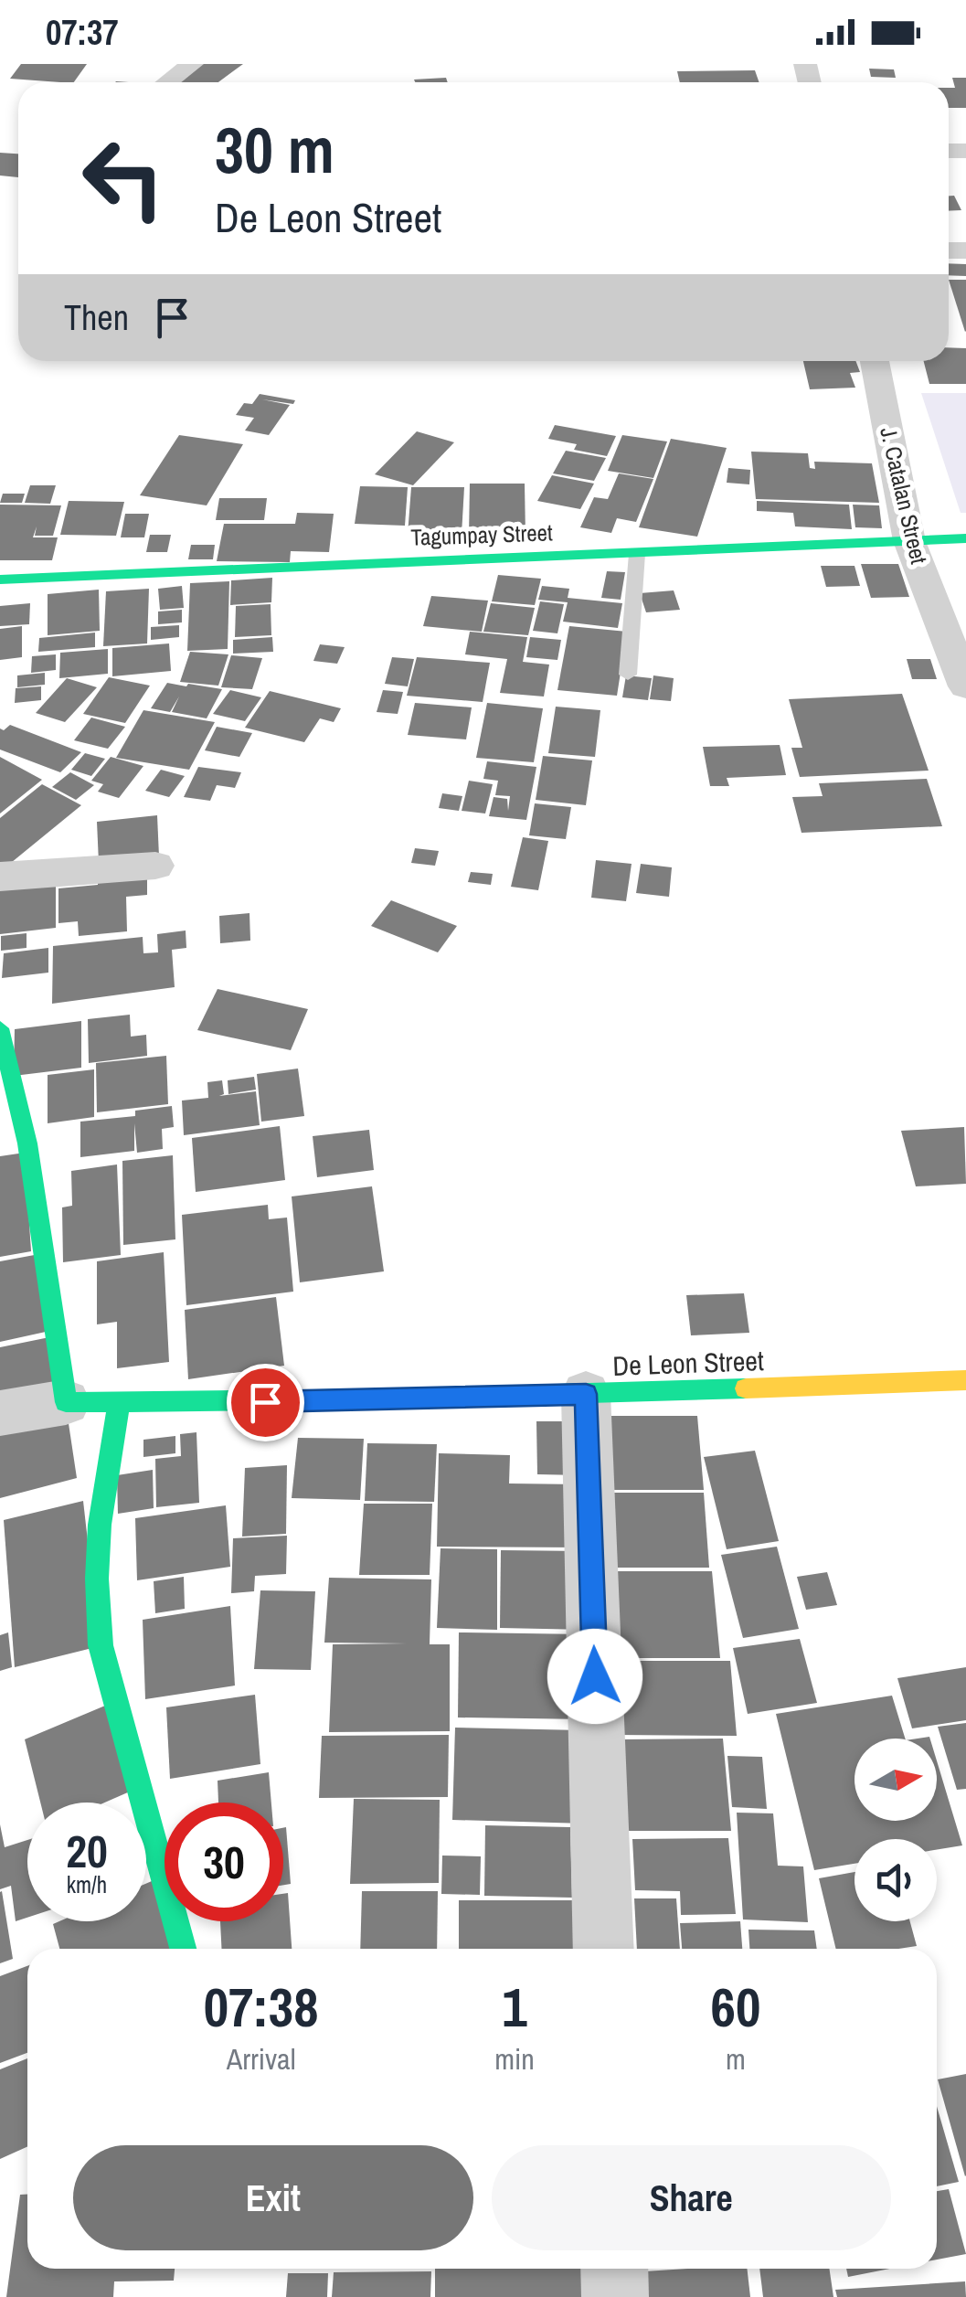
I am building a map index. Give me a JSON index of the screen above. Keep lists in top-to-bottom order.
{
  "streets": {
    "street": ["J. Catalan Street", "Tagumpay Street", "De Leon Street"]
  },
  "crossings": [
    ["J. Catalan Street", "Tagumpay Street"]
  ],
  "north": "right",
  "page": {
    "status": "07:37",
    "turn": ["30 m", "De Leon Street"],
    "then": "Then",
    "speed": "20 km/h",
    "limit": "30",
    "eta": [
      "07:38",
      "Arrival",
      "1",
      "min",
      "60",
      "m"
    ],
    "buttons": ["Exit", "Share"]
  }
}
